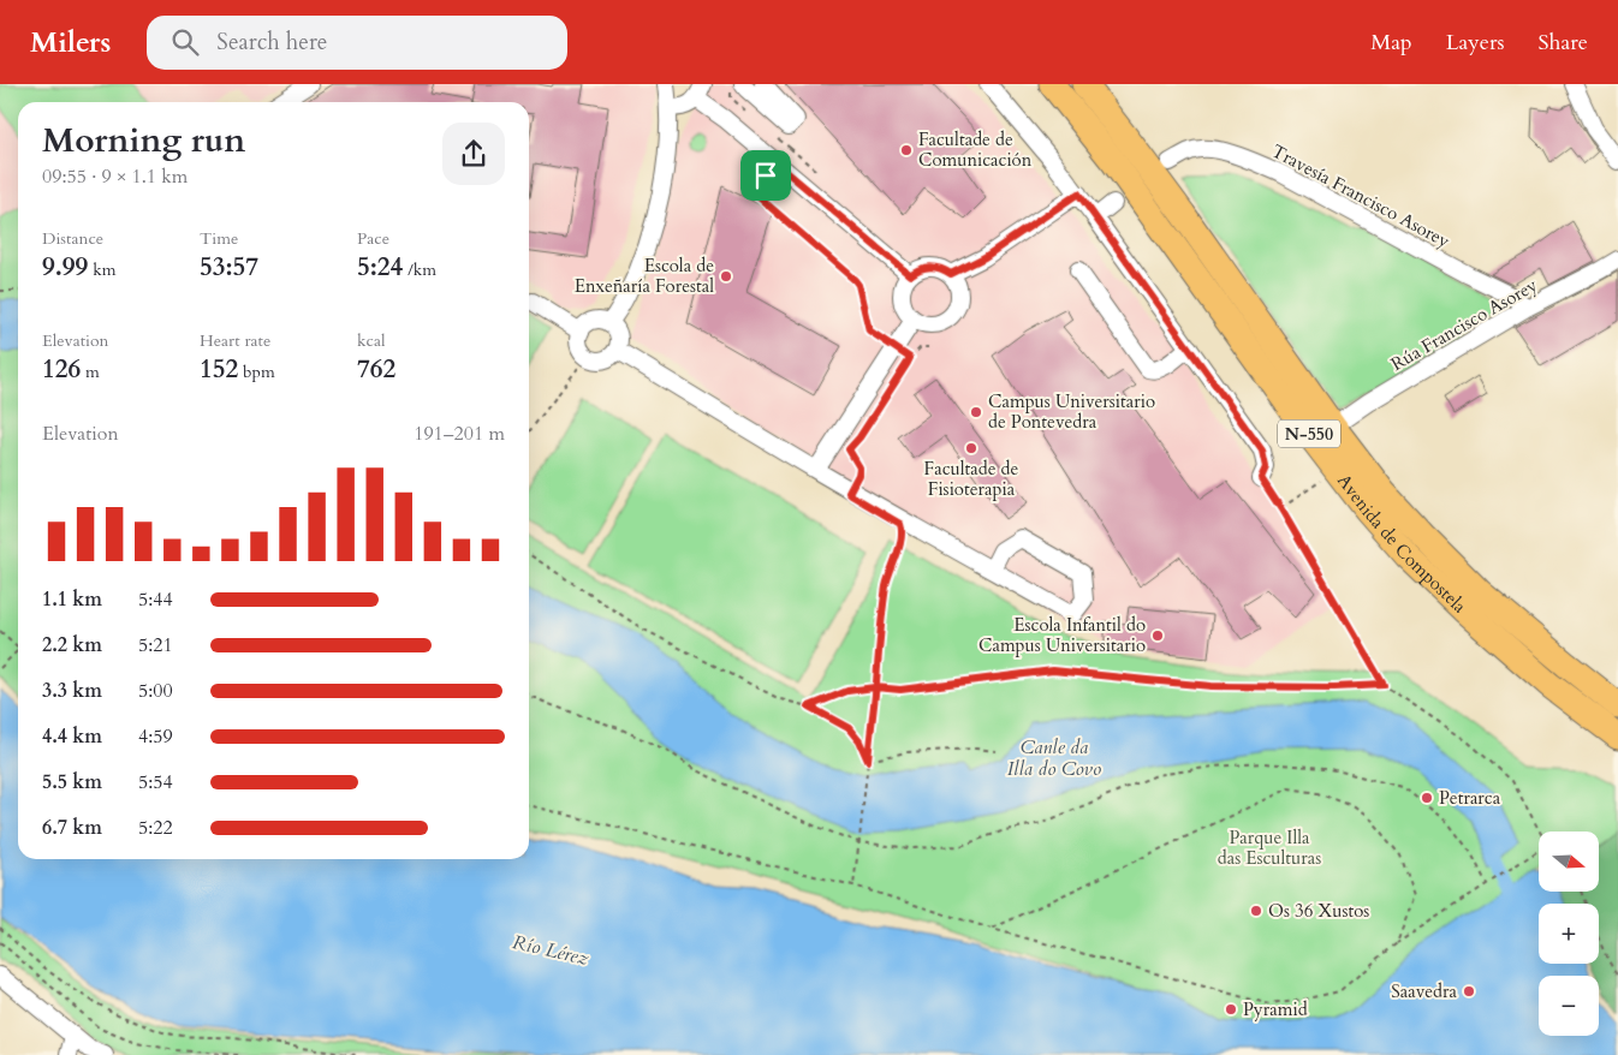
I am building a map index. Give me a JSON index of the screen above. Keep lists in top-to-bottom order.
{
  "streets": {
    "highway": ["N-550", "Avenida de Compostela"],
    "street": ["Travesía Francisco Asorey", "Rúa Francisco Asorey"]
  },
  "crossings": [
    ["Travesía Francisco Asorey", "Rúa Francisco Asorey"],
    ["Rúa Francisco Asorey", "Avenida de Compostela"]
  ],
  "water": ["Canle da Illa do Covo", "Río Lérez"],
  "parks": ["Parque Illa das Esculturas"],
  "places": [
    "Facultade de Comunicación",
    "Escola de Enxeñaría Forestal",
    "Campus Universitario de Pontevedra",
    "Facultade de Fisioterapia",
    "Escola Infantil do Campus Universitario",
    "Petrarca",
    "Os 36 Xustos",
    "Saavedra",
    "Pyramid"
  ],
  "north": "right",
  "page": {
    "header": "Milers",
    "search": "Search here",
    "nav": ["Map", "Layers", "Share"],
    "heading": ["Morning run", "09:55 · 9 × 1.1 km"],
    "stats": [
      ["Distance", "9.99 km"],
      ["Time", "53:57"],
      ["Pace", "5:24 /km"],
      ["Elevation", "126 m"],
      ["Heart rate", "152 bpm"],
      ["kcal", "762"]
    ],
    "chart": ["Elevation", "191–201 m"],
    "list": [
      {
        "name": "1.1 km",
        "note": "5:44"
      },
      {
        "name": "2.2 km",
        "note": "5:21"
      },
      {
        "name": "3.3 km",
        "note": "5:00"
      },
      {
        "name": "4.4 km",
        "note": "4:59"
      },
      {
        "name": "5.5 km",
        "note": "5:54"
      },
      {
        "name": "6.7 km",
        "note": "5:22"
      }
    ],
    "map_buttons": ["+", "−"]
  }
}
